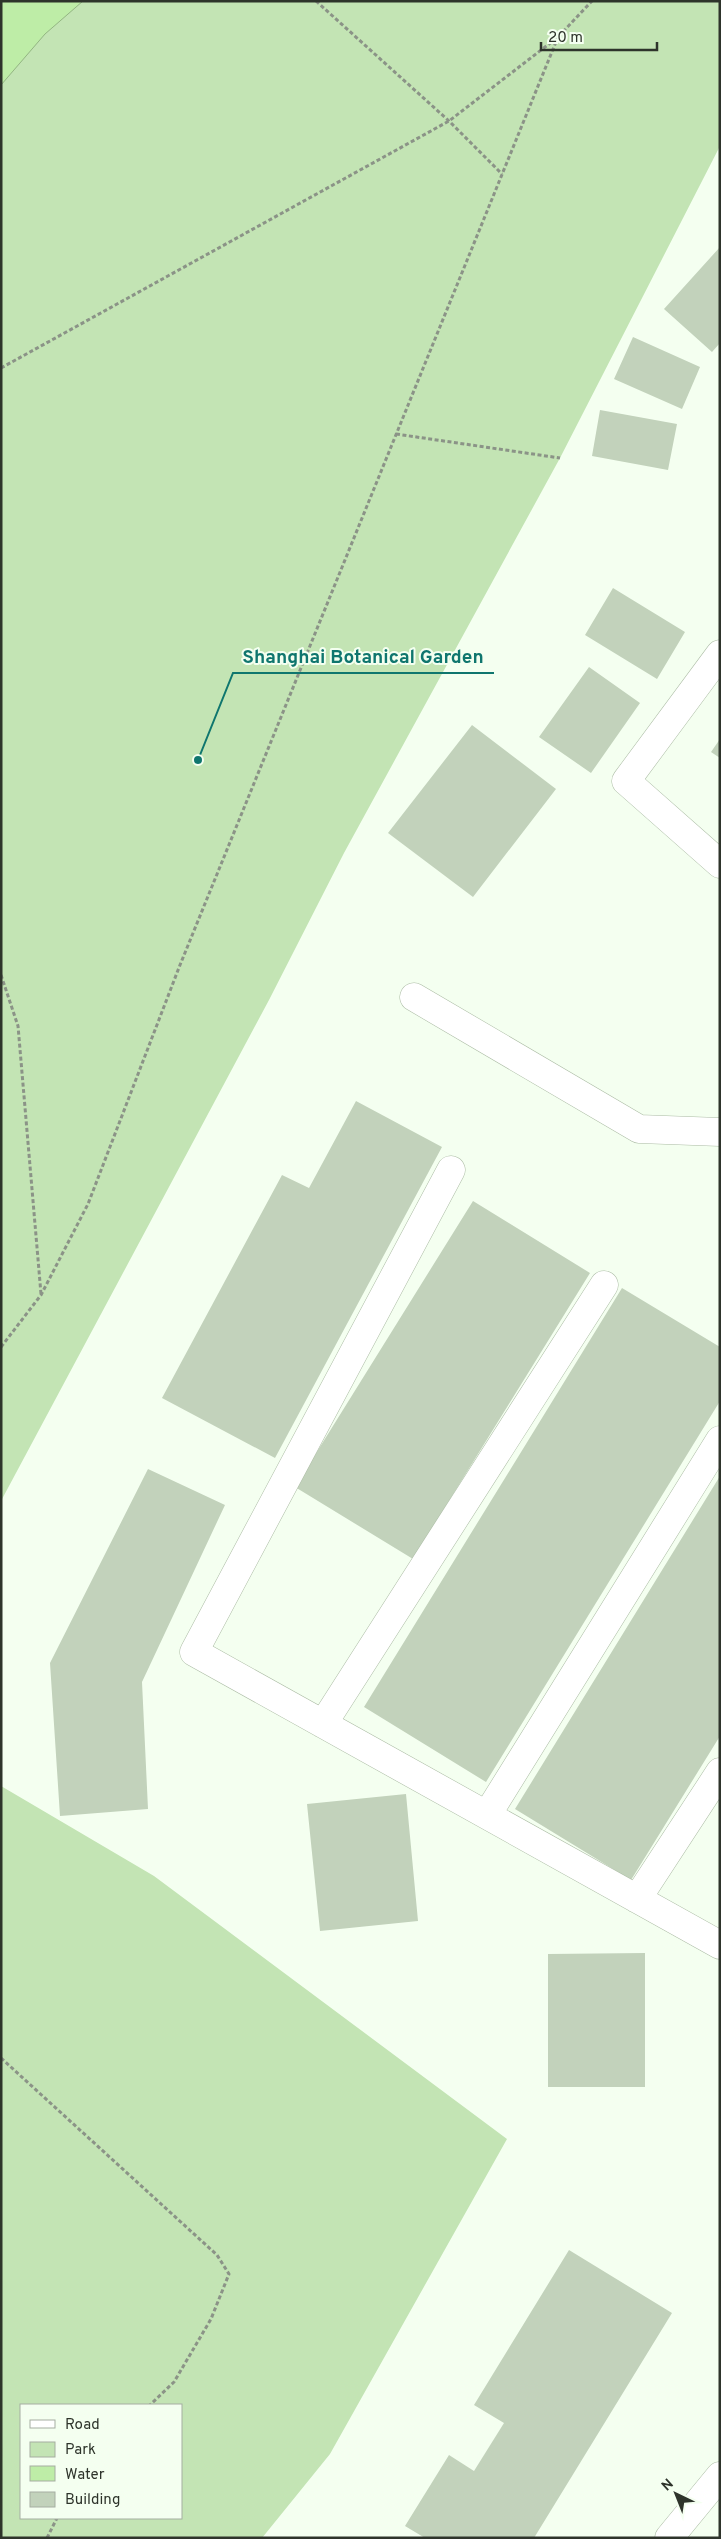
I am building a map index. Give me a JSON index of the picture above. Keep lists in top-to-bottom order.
{
  "places": ["Shanghai Botanical Garden"],
  "legend": [
    "Road",
    "Park",
    "Water",
    "Building"
  ],
  "scale_bar": "20 m",
  "north": "top left"
}
